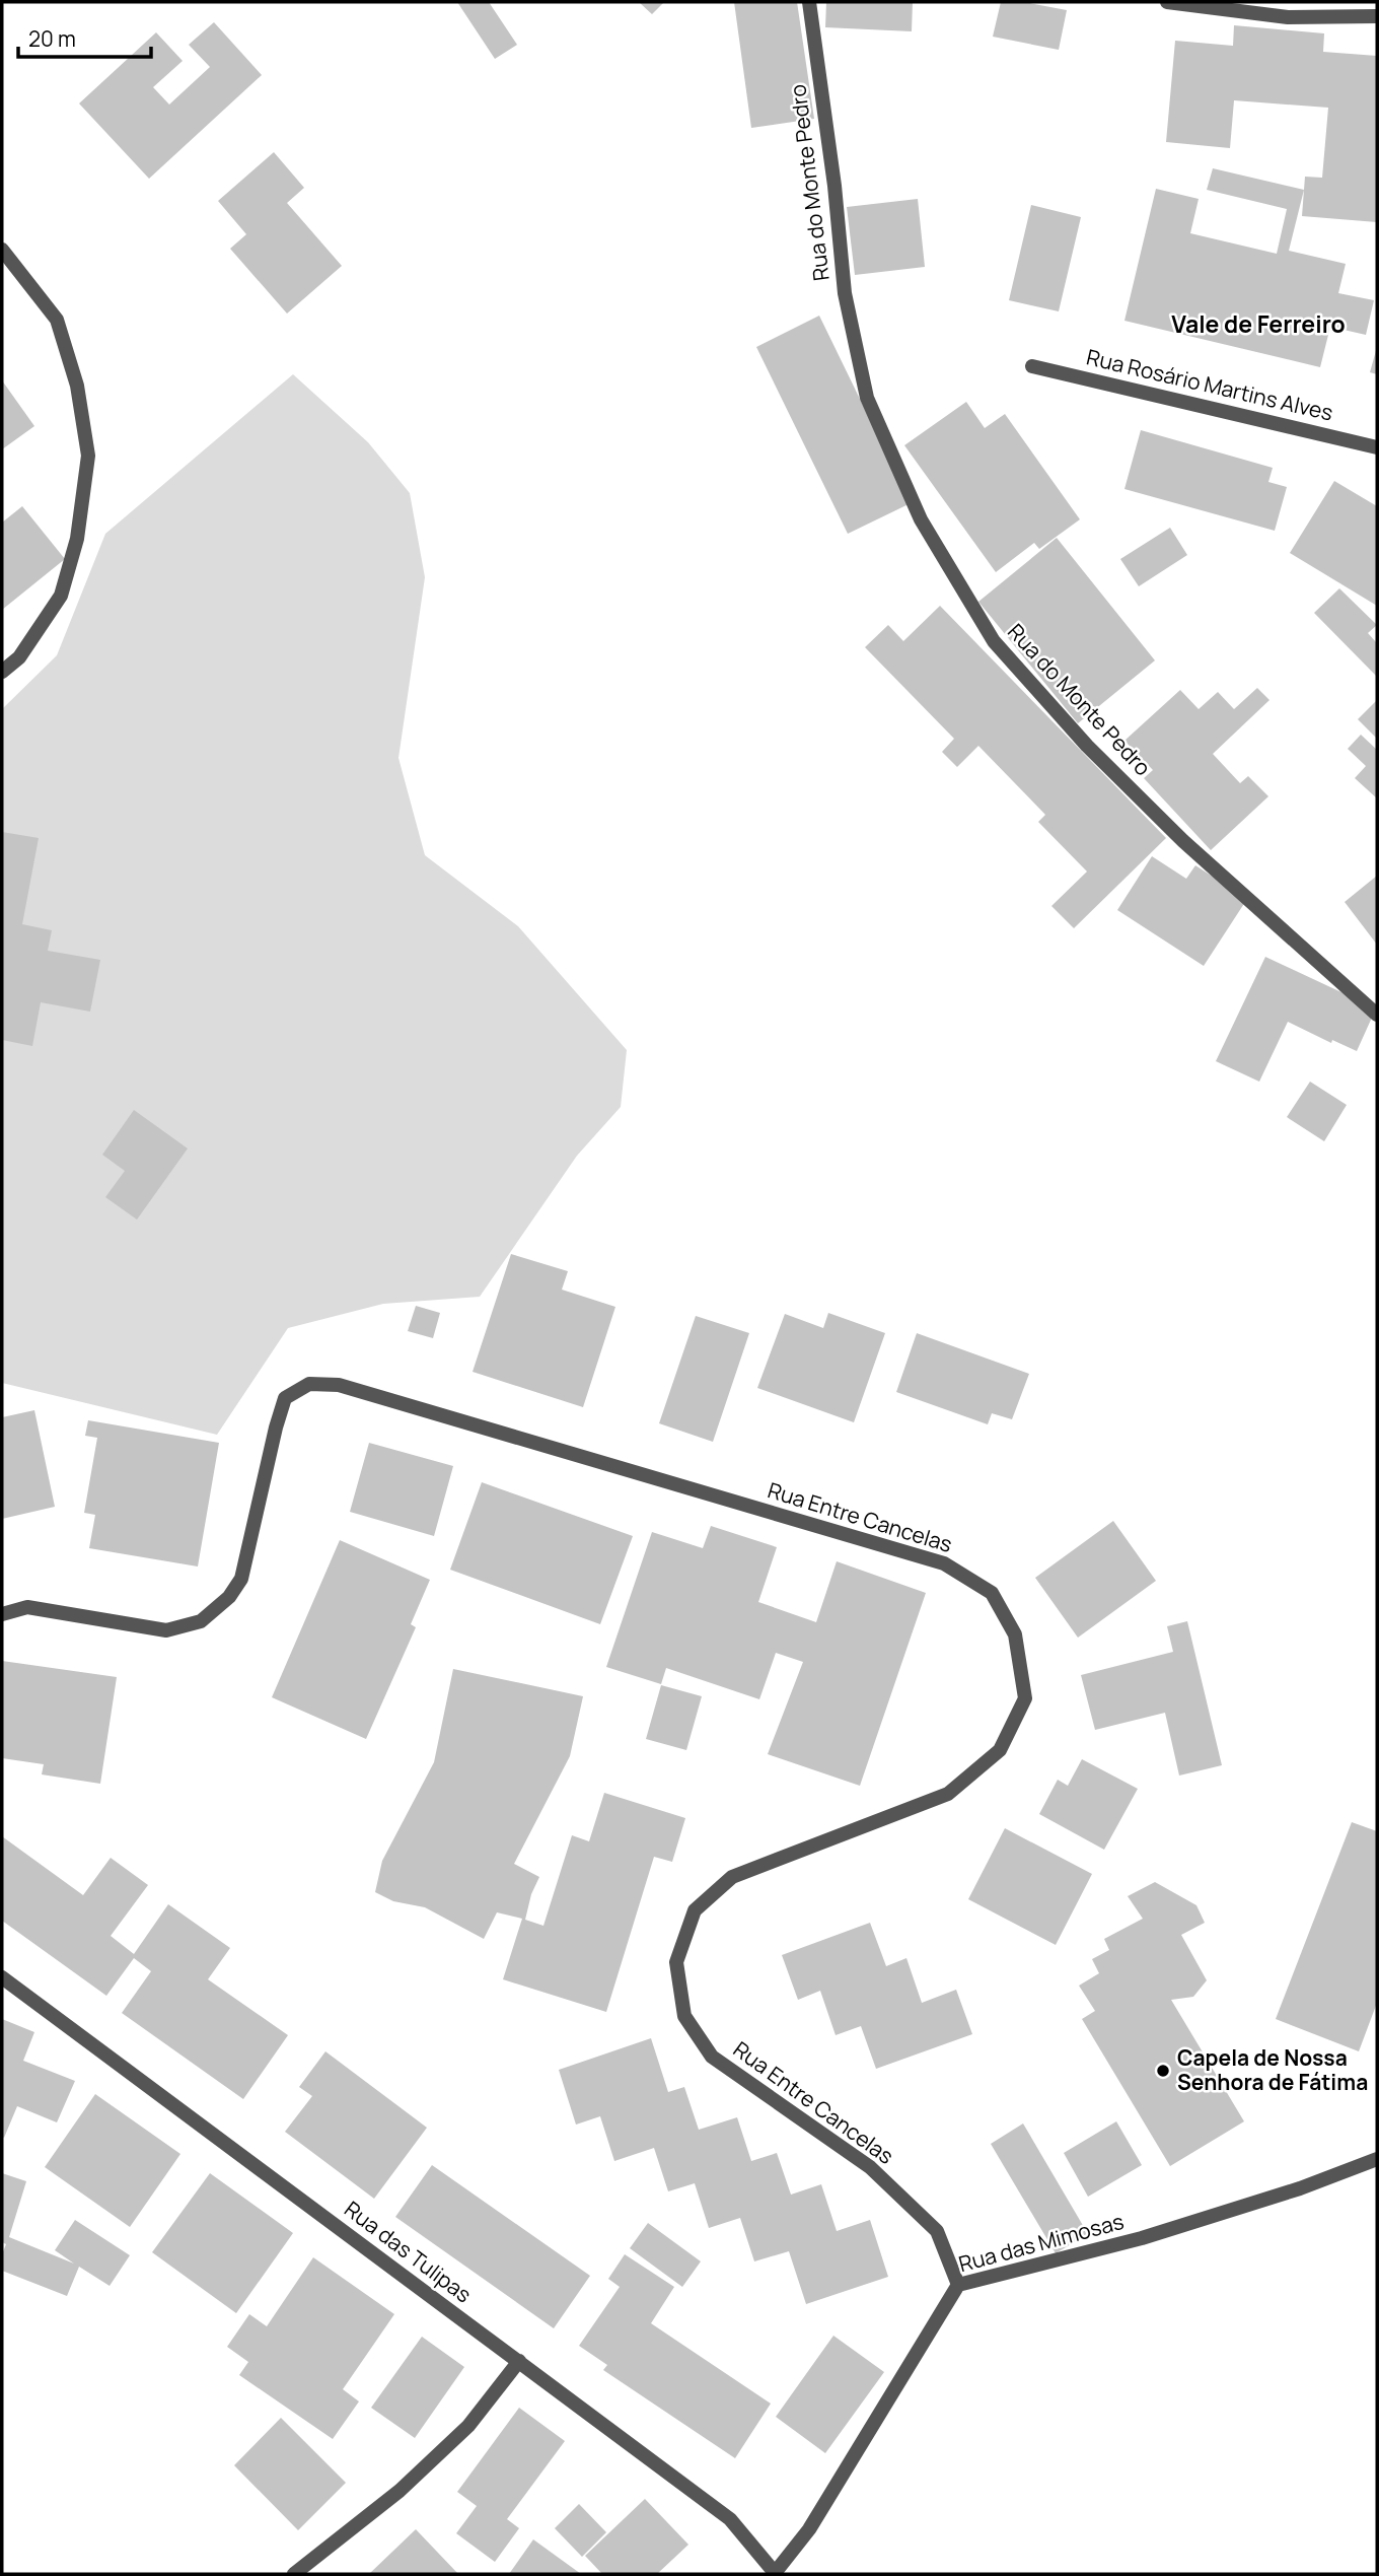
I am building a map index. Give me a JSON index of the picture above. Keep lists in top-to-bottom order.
{
  "streets": {
    "street": [
      "Rua do Monte Pedro",
      "Rua Rosário Martins Alves",
      "Rua Entre Cancelas",
      "Rua das Mimosas",
      "Rua das Tulipas"
    ]
  },
  "crossings": [
    ["Rua Entre Cancelas", "Rua das Mimosas"],
    ["Rua das Mimosas", "Rua das Tulipas"]
  ],
  "districts": ["Vale de Ferreiro"],
  "places": ["Capela de Nossa Senhora de Fátima"],
  "scale_bar": "20 m"
}
